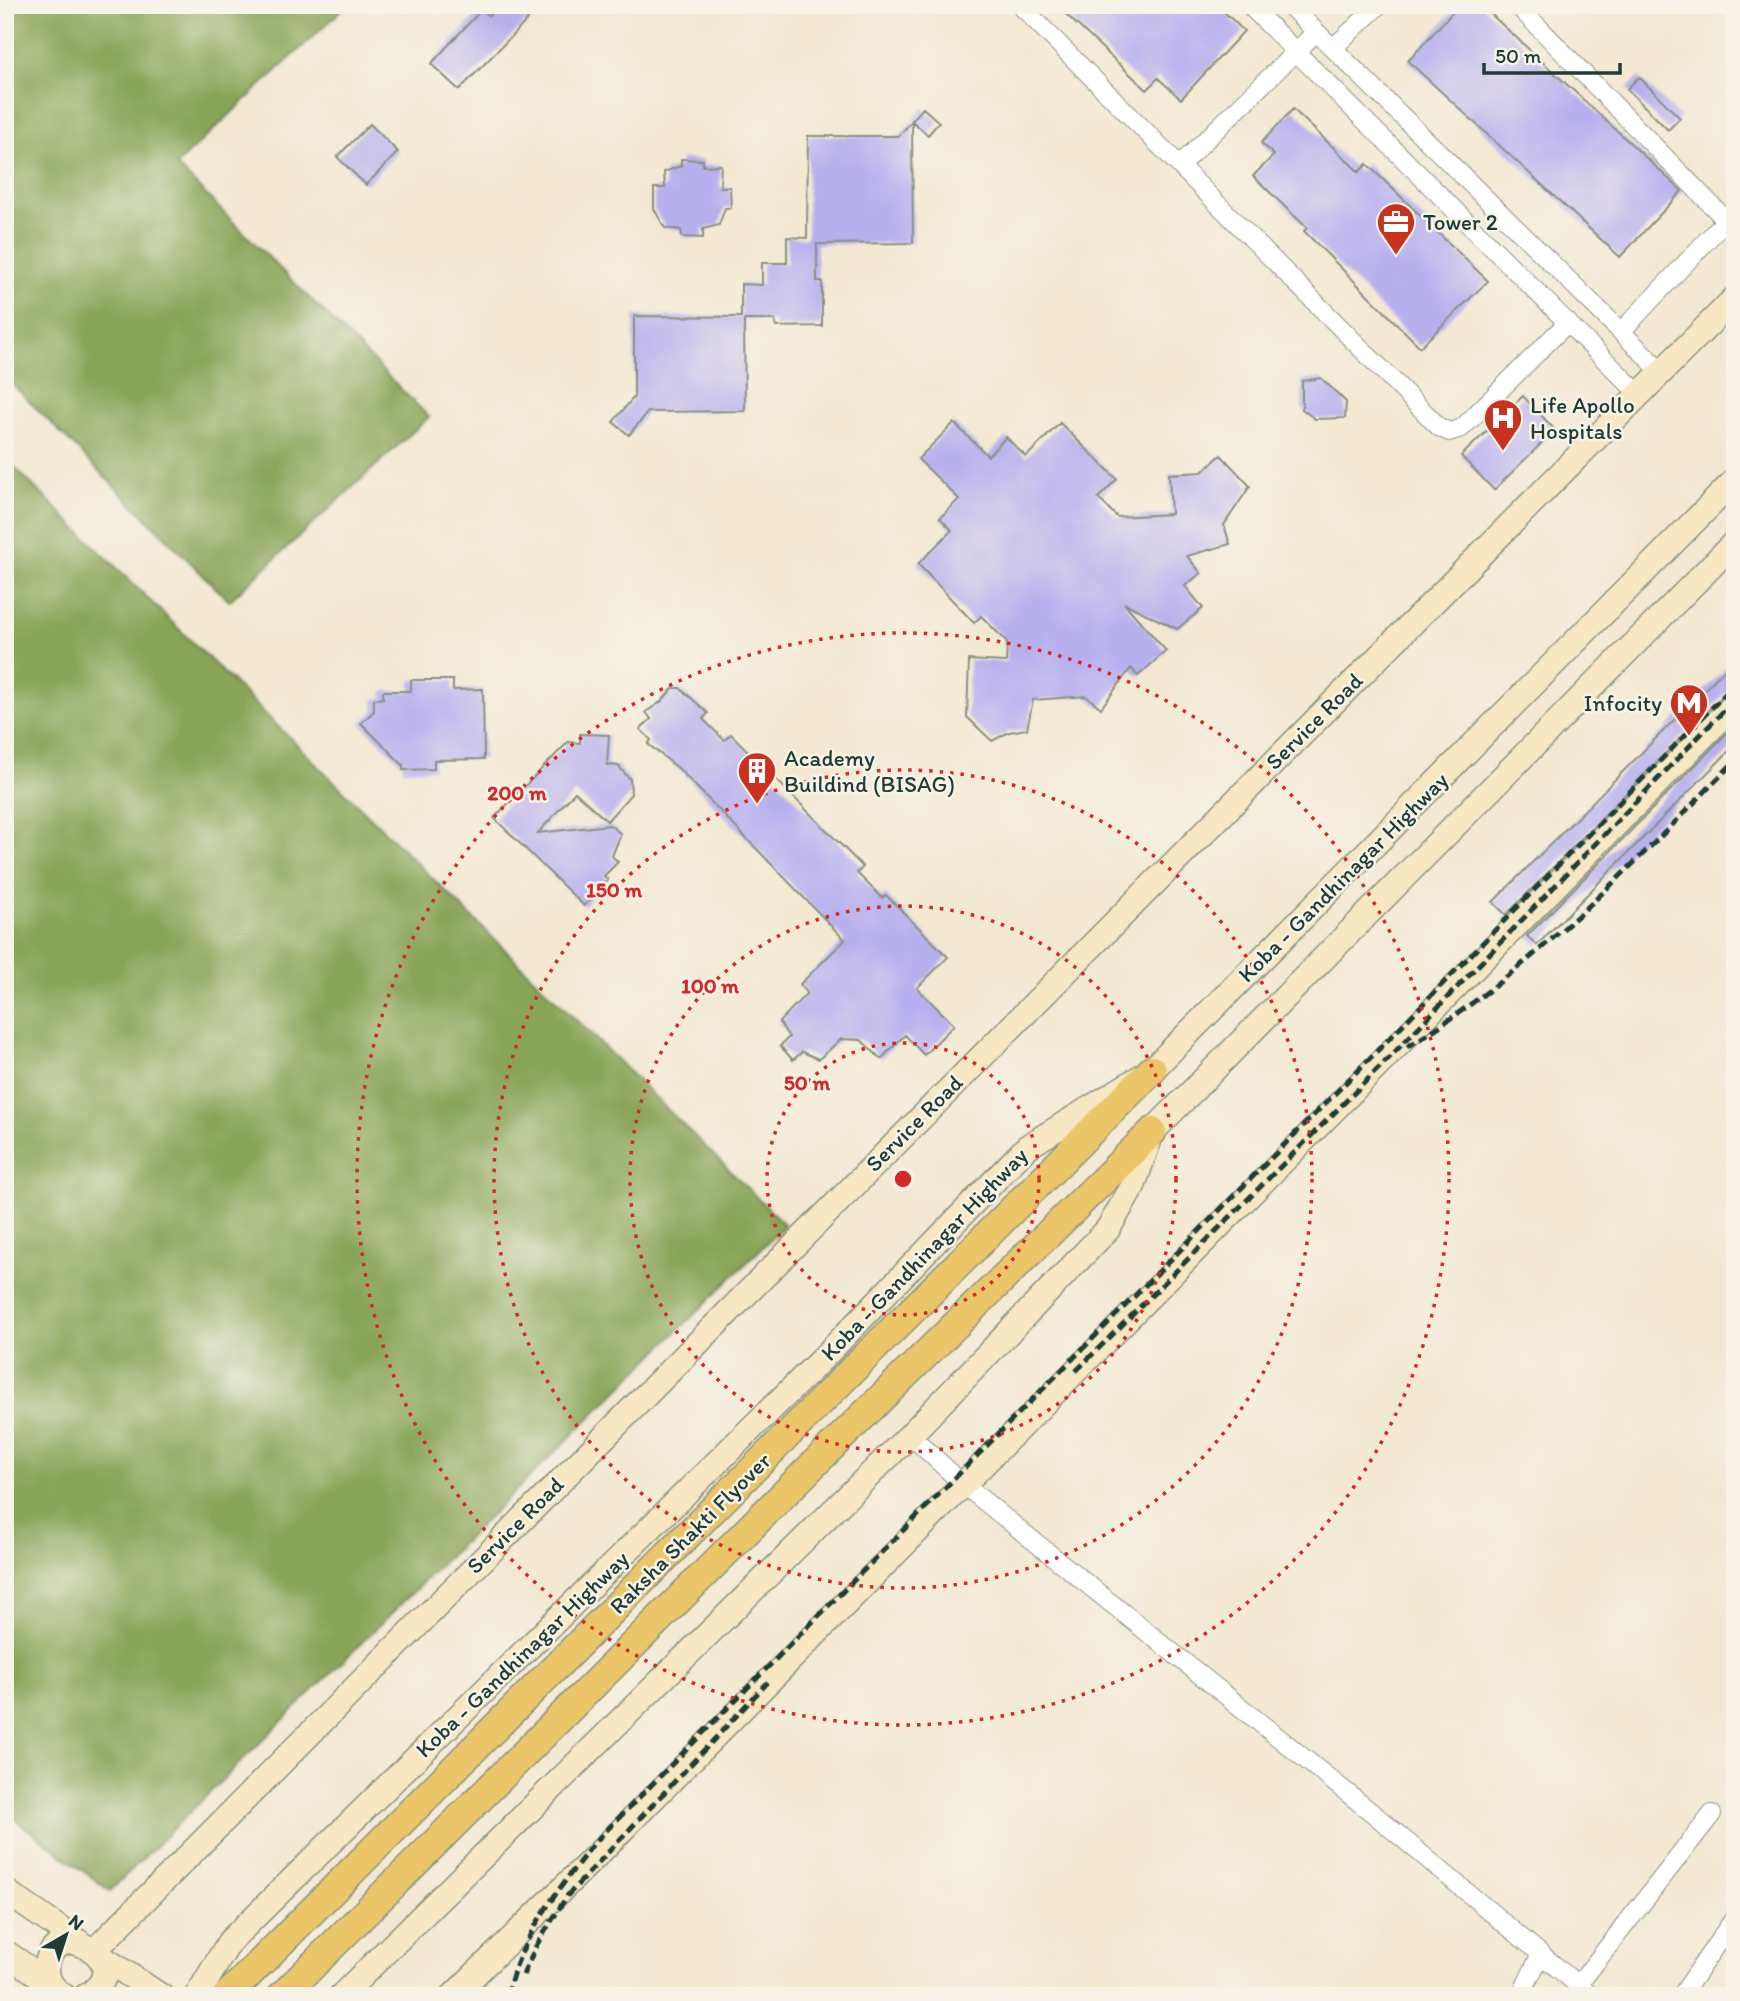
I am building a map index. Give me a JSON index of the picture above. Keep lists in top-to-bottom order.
{
  "streets": {
    "main road": ["Service Road", "Koba - Gandhinagar Highway", "Raksha Shakti Flyover"]
  },
  "crossings": [
    ["Koba - Gandhinagar Highway", "Raksha Shakti Flyover"]
  ],
  "places": {
    "office": ["Tower 2"],
    "hospital": ["Life Apollo Hospitals"],
    "metro station": ["Infocity"],
    "building": ["Academy Buildind (BISAG)"]
  },
  "scale_bar": "50 m",
  "north": "top right",
  "rings": [
    "200 m",
    "150 m",
    "100 m",
    "50 m"
  ]
}
